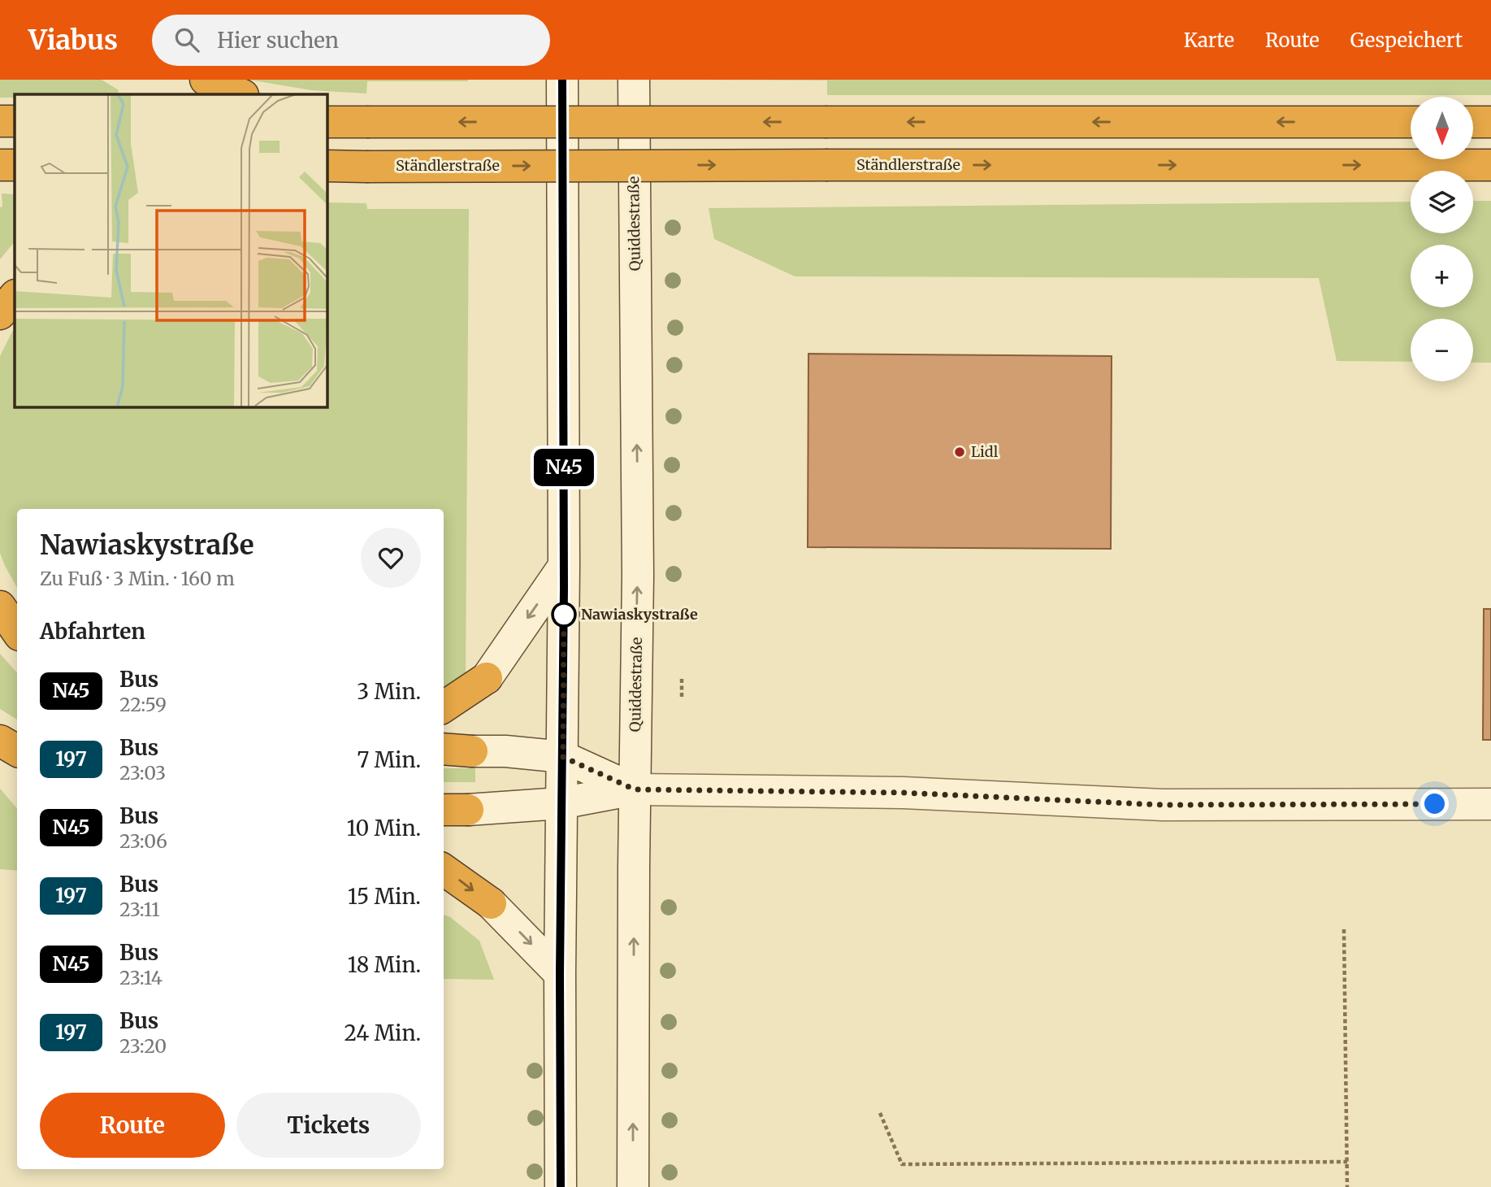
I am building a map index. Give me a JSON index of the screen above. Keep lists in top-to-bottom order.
{
  "streets": {
    "highway": ["Ständlerstraße"],
    "main road": ["Quiddestraße"]
  },
  "places": ["Lidl", "Nawiaskystraße"],
  "lines": ["bus line N45"],
  "north": "bottom",
  "page": {
    "header": "Viabus",
    "search": "Hier suchen",
    "nav": ["Karte", "Route", "Gespeichert"],
    "on_map": "N45",
    "map_buttons": ["+", "−"],
    "heading": [
      ["Nawiaskystraße", "Zu Fuß · 3 Min. · 160 m"],
      "Abfahrten"
    ],
    "list": [
      {
        "mark": "N45",
        "name": "Bus",
        "note": "22:59",
        "value": "3 Min."
      },
      {
        "mark": "197",
        "name": "Bus",
        "note": "23:03",
        "value": "7 Min."
      },
      {
        "mark": "N45",
        "name": "Bus",
        "note": "23:06",
        "value": "10 Min."
      },
      {
        "mark": "197",
        "name": "Bus",
        "note": "23:11",
        "value": "15 Min."
      },
      {
        "mark": "N45",
        "name": "Bus",
        "note": "23:14",
        "value": "18 Min."
      },
      {
        "mark": "197",
        "name": "Bus",
        "note": "23:20",
        "value": "24 Min."
      }
    ],
    "buttons": ["Route", "Tickets"]
  }
}
